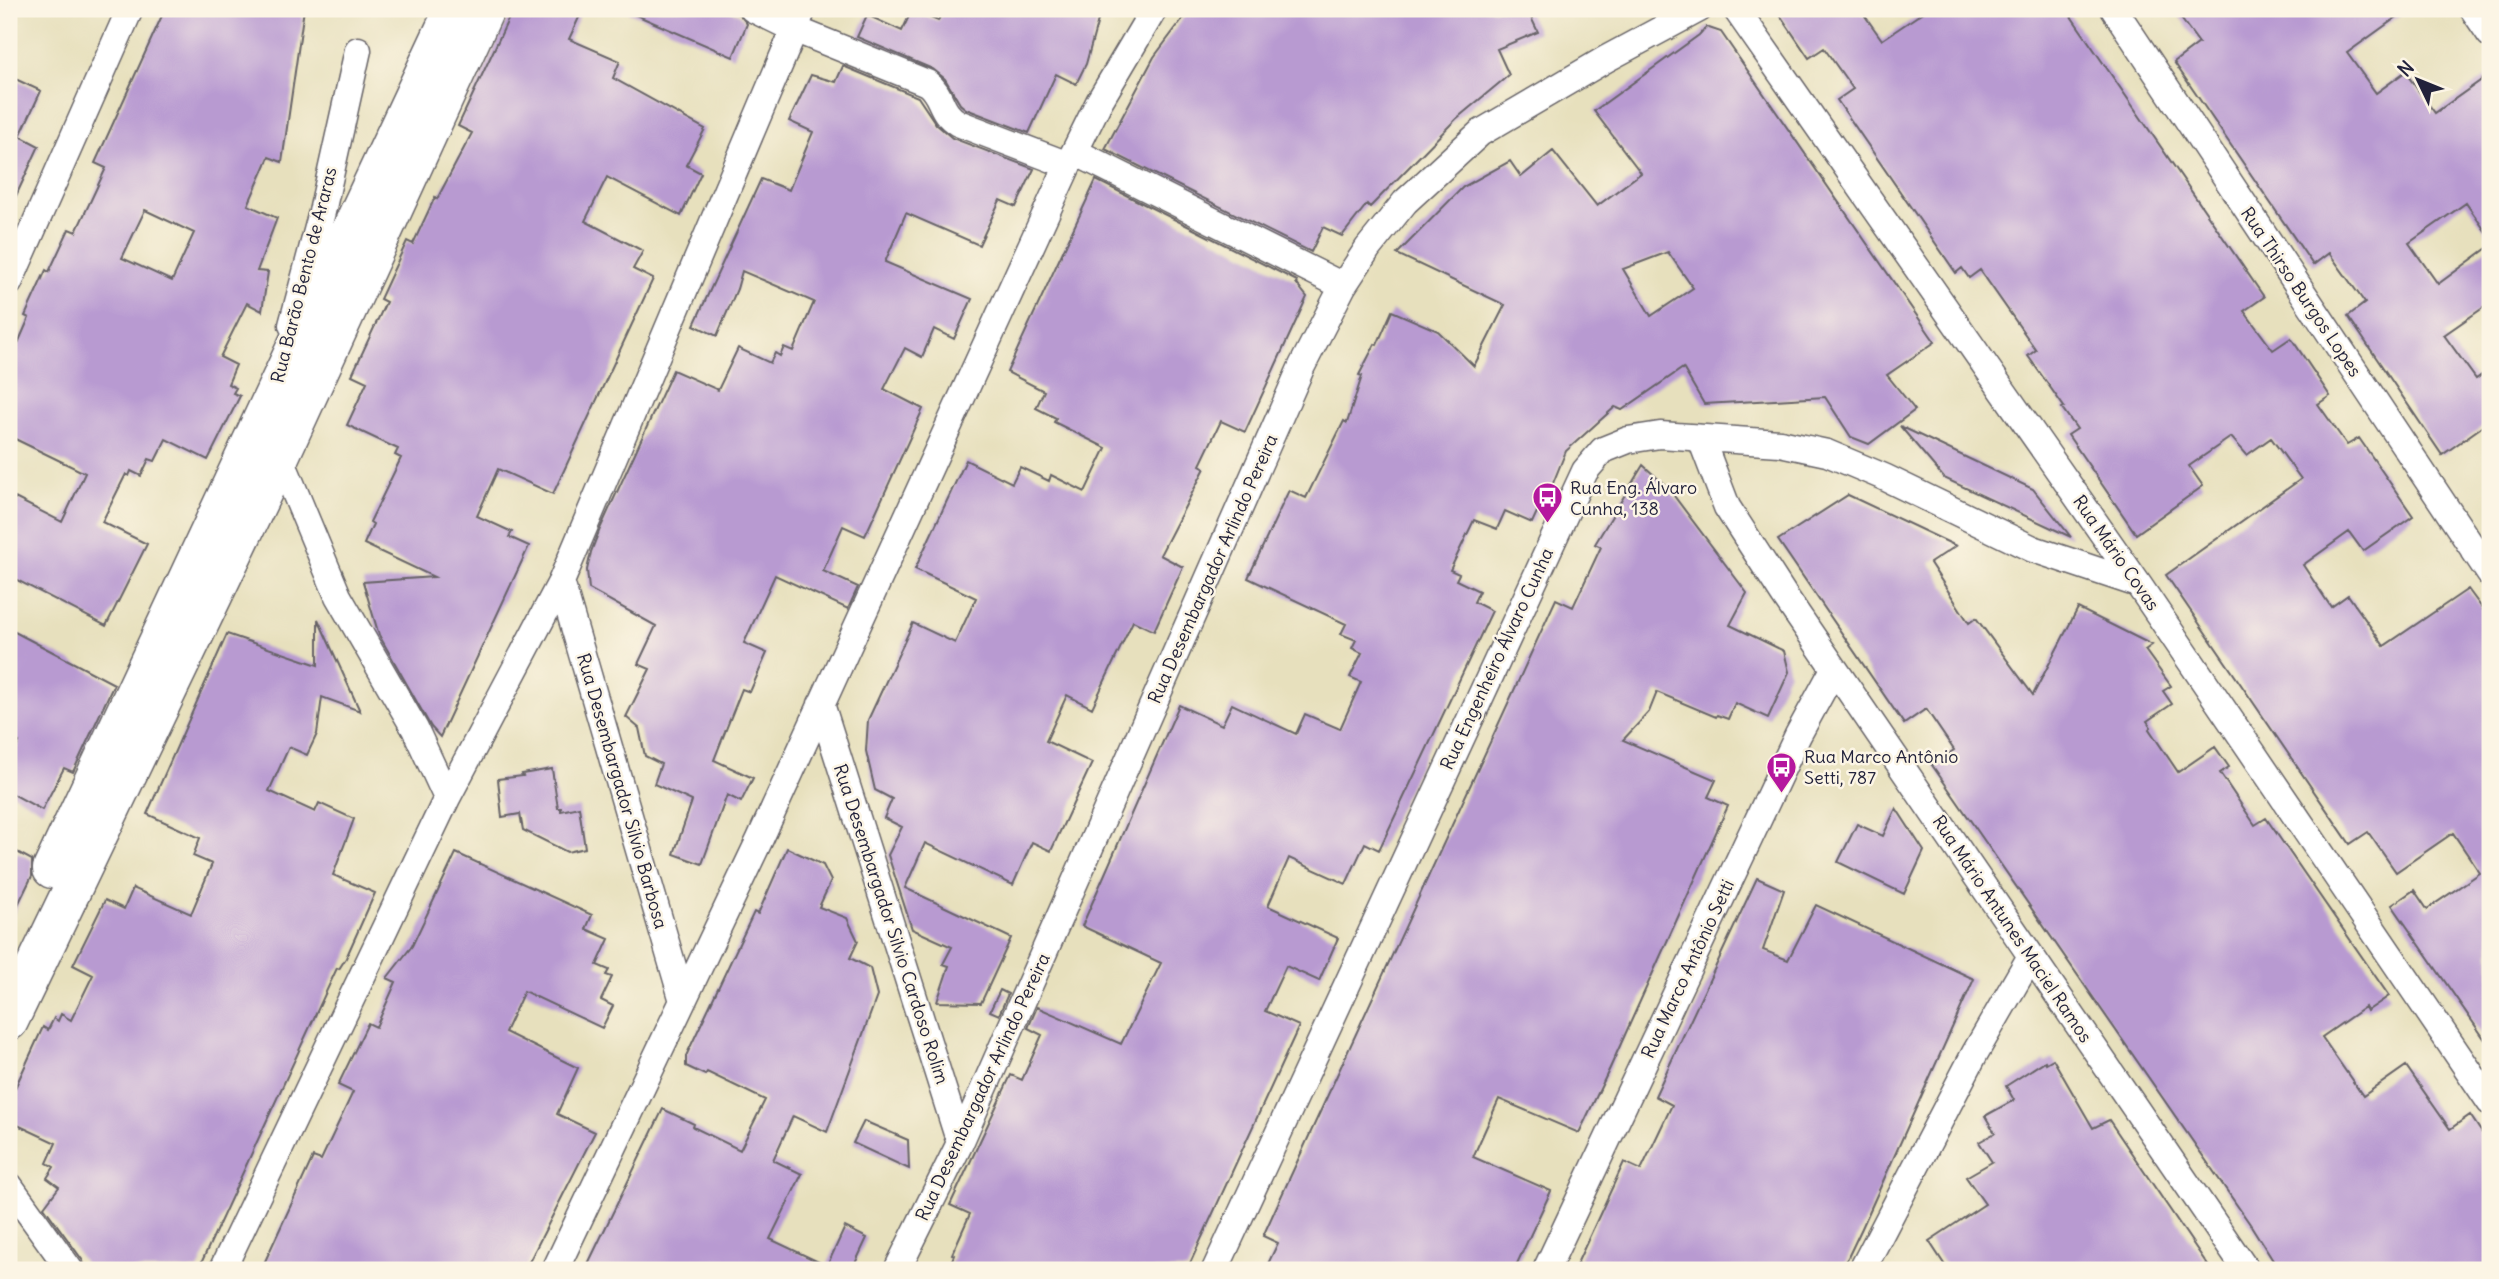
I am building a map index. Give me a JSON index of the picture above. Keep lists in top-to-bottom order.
{
  "streets": {
    "street": [
      "Rua Barão Bento de Araras",
      "Rua Thirso Burgos Lopes",
      "Rua Mário Covas",
      "Rua Desembargador Arlindo Pereira",
      "Rua Engenheiro Álvaro Cunha",
      "Rua Desembargador Silvio Barbosa",
      "Rua Desembargador Silvio Cardoso Rolim",
      "Rua Mário Antunes Maciel Ramos",
      "Rua Marco Antônio Setti"
    ]
  },
  "crossings": [
    ["Rua Mário Covas", "Rua Engenheiro Álvaro Cunha"],
    ["Rua Desembargador Arlindo Pereira", "Rua Desembargador Silvio Cardoso Rolim"],
    ["Rua Engenheiro Álvaro Cunha", "Rua Mário Antunes Maciel Ramos"],
    ["Rua Mário Antunes Maciel Ramos", "Rua Marco Antônio Setti"]
  ],
  "places": {
    "bus stop": ["Rua Eng. Álvaro Cunha, 138", "Rua Marco Antônio Setti, 787"]
  },
  "north": "top left"
}
